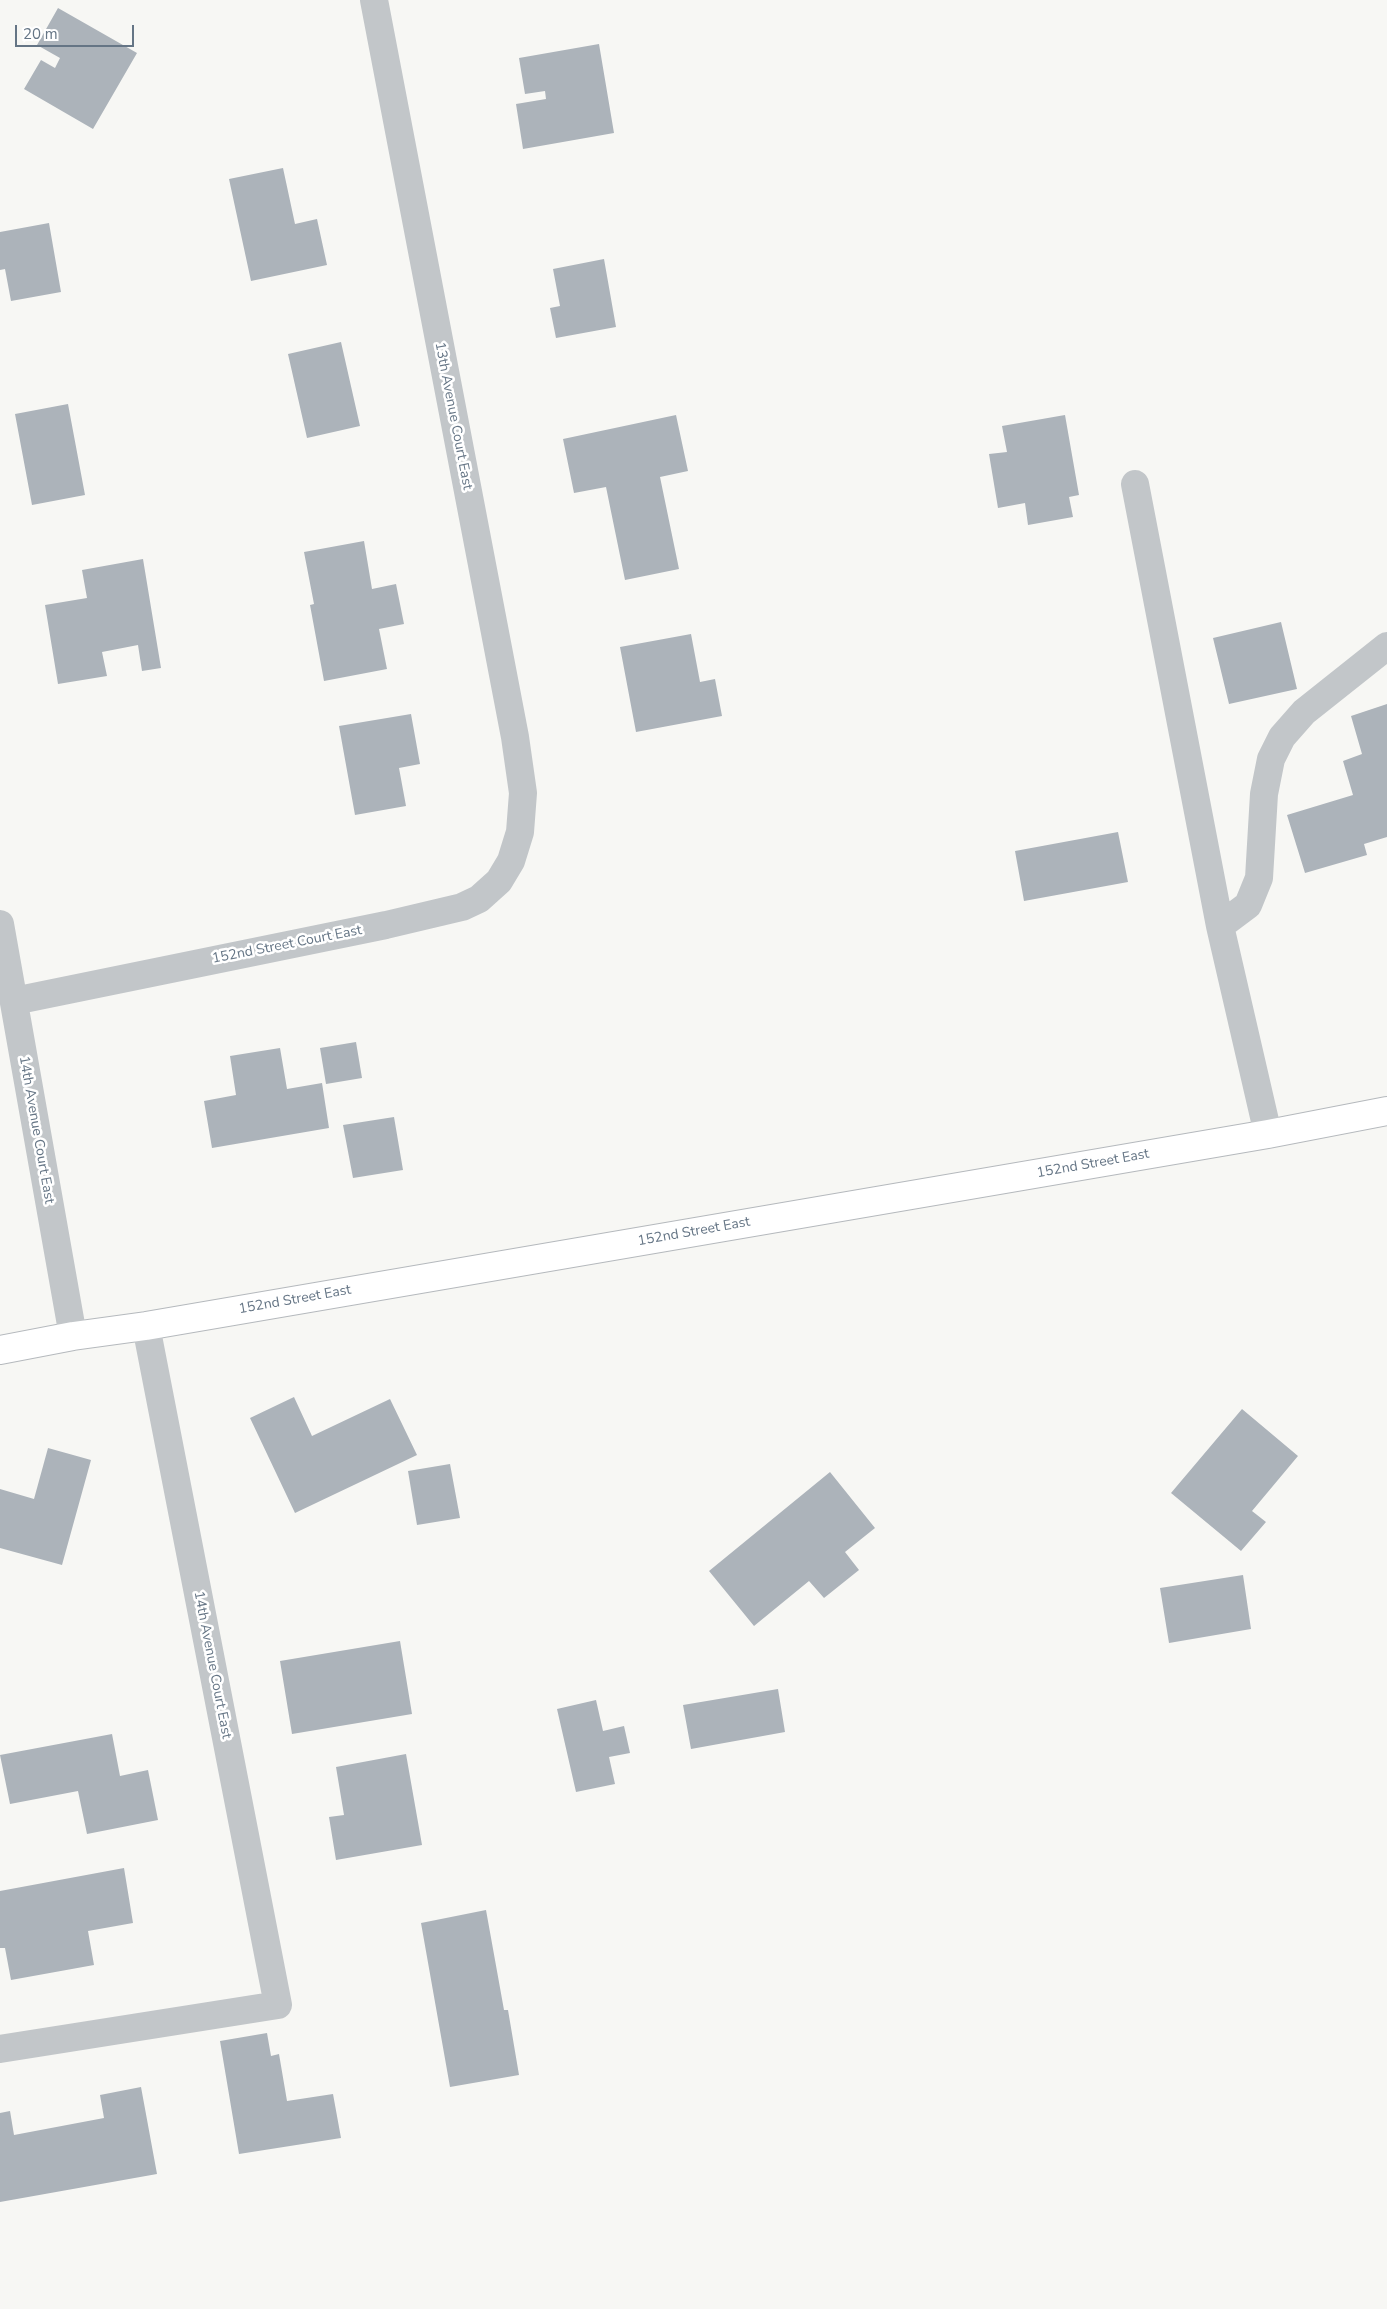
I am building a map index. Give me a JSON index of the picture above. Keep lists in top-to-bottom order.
{
  "streets": {
    "main road": ["152nd Street East"],
    "street": ["13th Avenue Court East", "152nd Street Court East", "14th Avenue Court East"]
  },
  "crossings": [
    ["13th Avenue Court East", "152nd Street Court East"],
    ["152nd Street Court East", "14th Avenue Court East"],
    ["14th Avenue Court East", "152nd Street East"]
  ],
  "scale_bar": "20 m"
}
